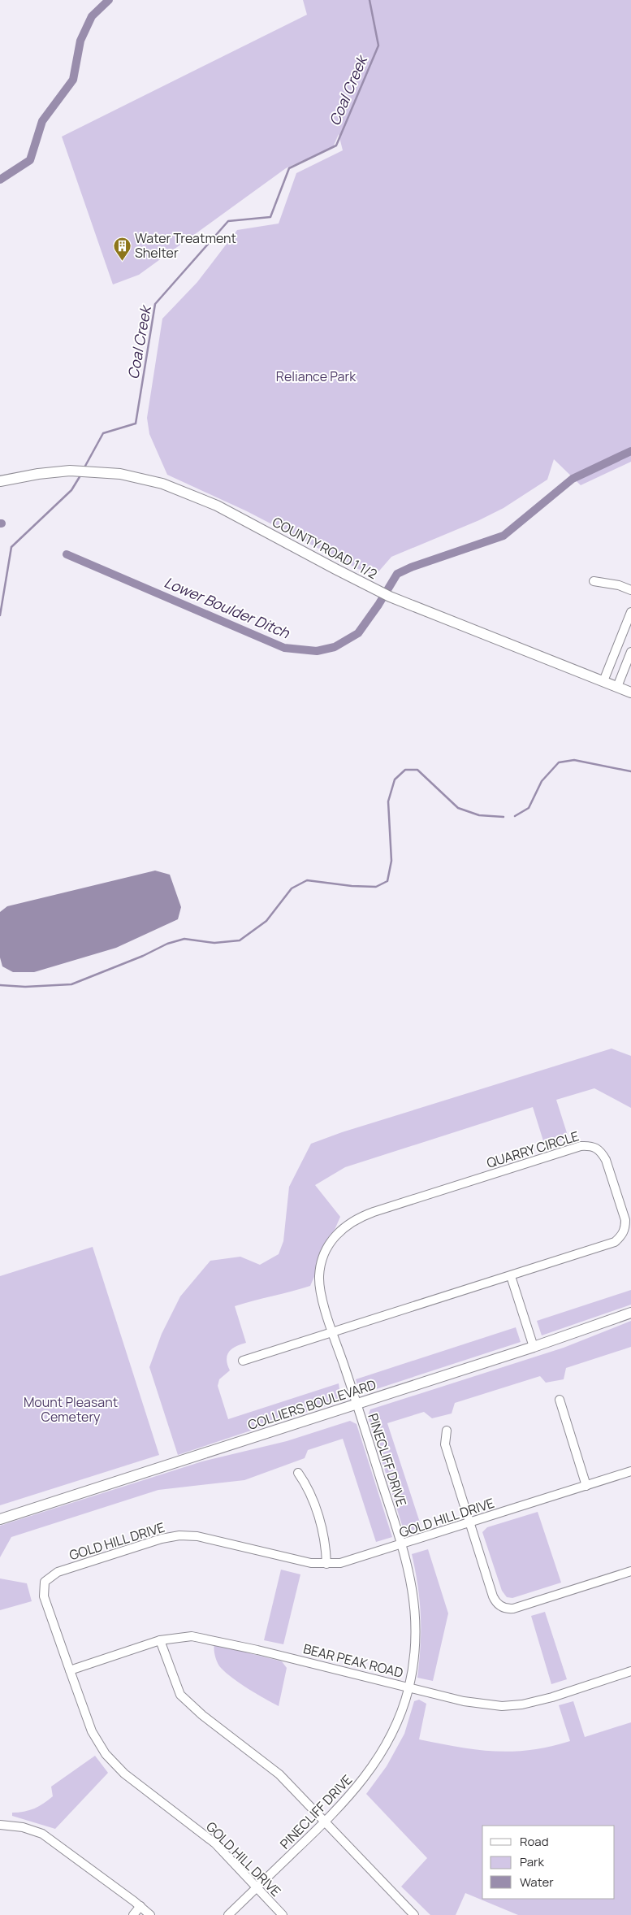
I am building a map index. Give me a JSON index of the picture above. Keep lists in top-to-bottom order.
{
  "streets": {
    "street": [
      "COUNTY ROAD 1 1/2",
      "QUARRY CIRCLE",
      "COLLIERS BOULEVARD",
      "PINECLIFF DRIVE",
      "GOLD HILL DRIVE",
      "BEAR PEAK ROAD"
    ]
  },
  "crossings": [
    ["QUARRY CIRCLE", "COLLIERS BOULEVARD"],
    ["QUARRY CIRCLE", "PINECLIFF DRIVE"],
    ["COLLIERS BOULEVARD", "PINECLIFF DRIVE"],
    ["PINECLIFF DRIVE", "GOLD HILL DRIVE"],
    ["PINECLIFF DRIVE", "BEAR PEAK ROAD"],
    ["GOLD HILL DRIVE", "BEAR PEAK ROAD"]
  ],
  "water": ["Coal Creek", "Lower Boulder Ditch"],
  "parks": ["Reliance Park", "Mount Pleasant Cemetery"],
  "places": {
    "building": ["Water Treatment Shelter"]
  },
  "legend": ["Road", "Park", "Water"]
}
